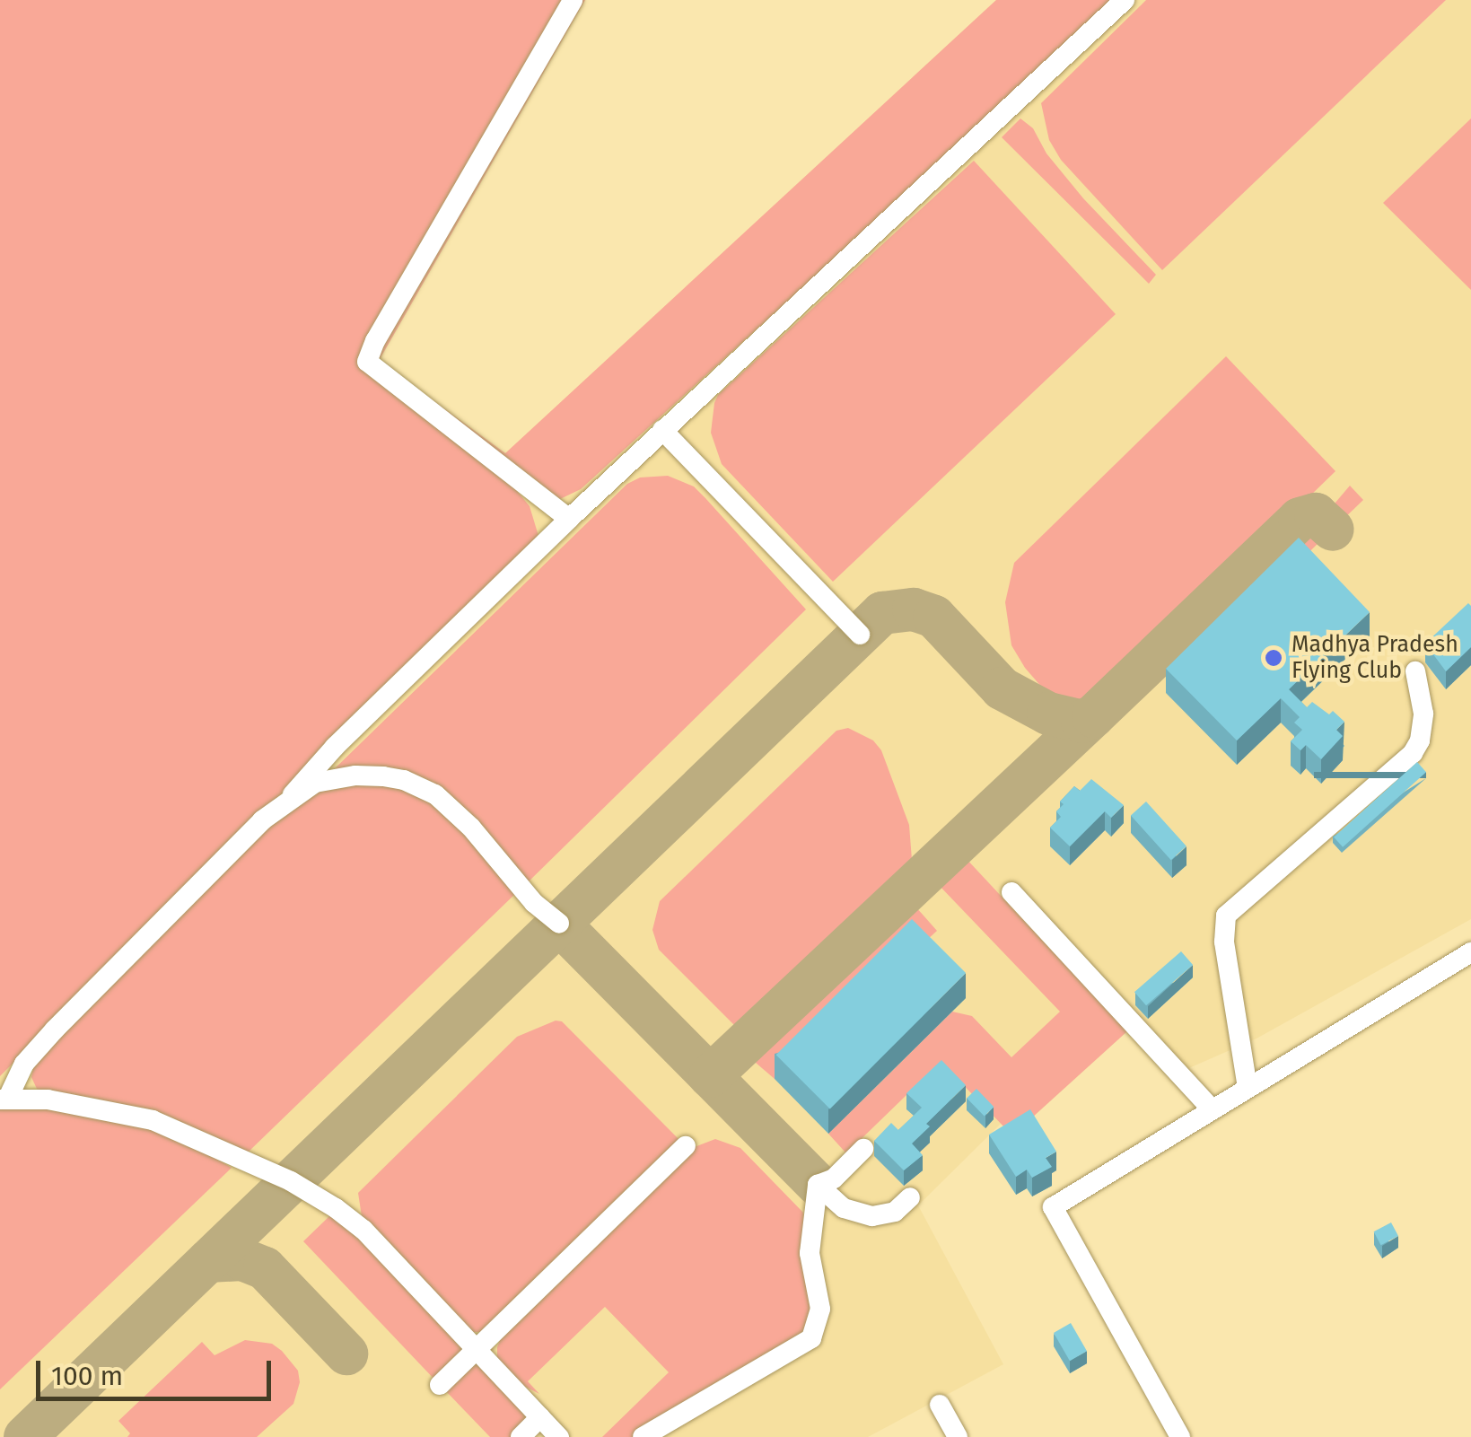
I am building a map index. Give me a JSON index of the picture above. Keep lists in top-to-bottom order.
{
  "places": ["Madhya Pradesh Flying Club"],
  "scale_bar": "100 m"
}
